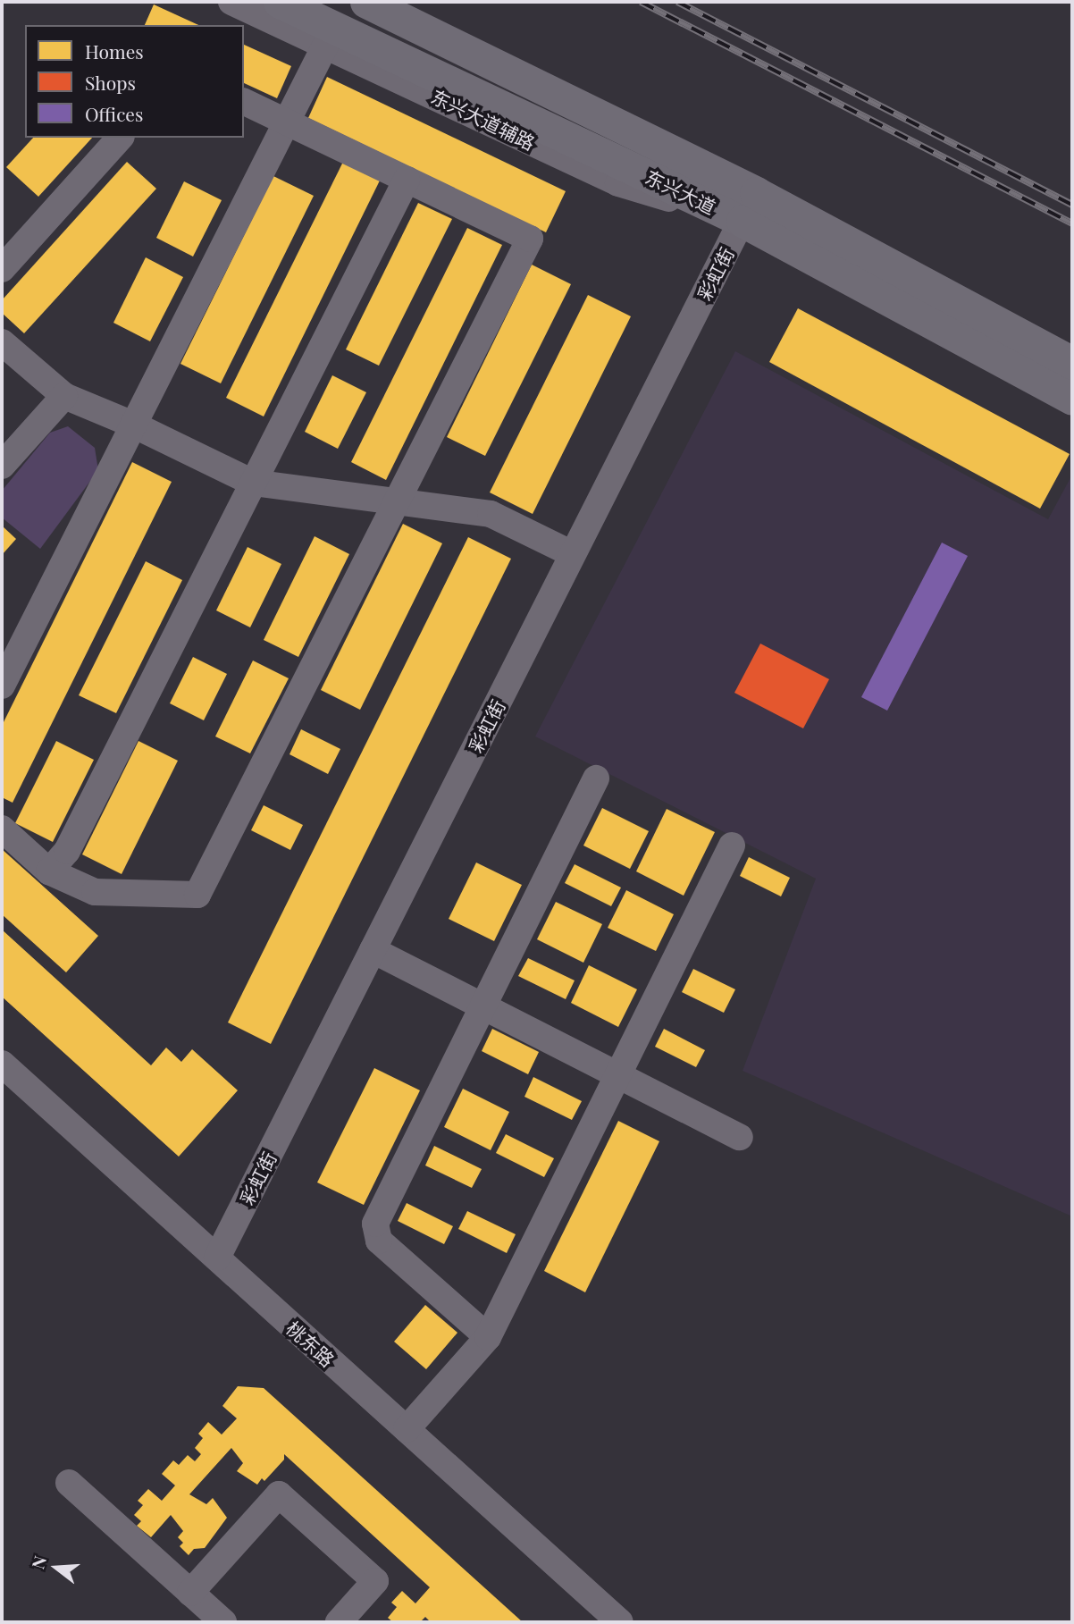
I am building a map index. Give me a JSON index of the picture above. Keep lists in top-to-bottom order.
{
  "streets": {
    "main road": ["东兴大道"],
    "street": ["东兴大道辅路", "彩虹街", "桃东路"]
  },
  "crossings": [
    ["东兴大道辅路", "东兴大道"],
    ["东兴大道辅路", "彩虹街"],
    ["东兴大道", "彩虹街"],
    ["彩虹街", "桃东路"]
  ],
  "legend": ["Homes", "Shops", "Offices"],
  "north": "left"
}
